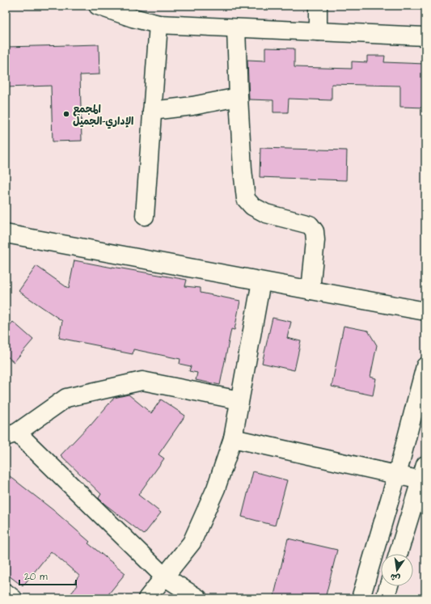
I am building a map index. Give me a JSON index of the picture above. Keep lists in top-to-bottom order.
{
  "places": ["المجمع الإداري-الجميل"],
  "scale_bar": "20 m",
  "north": "bottom"
}
